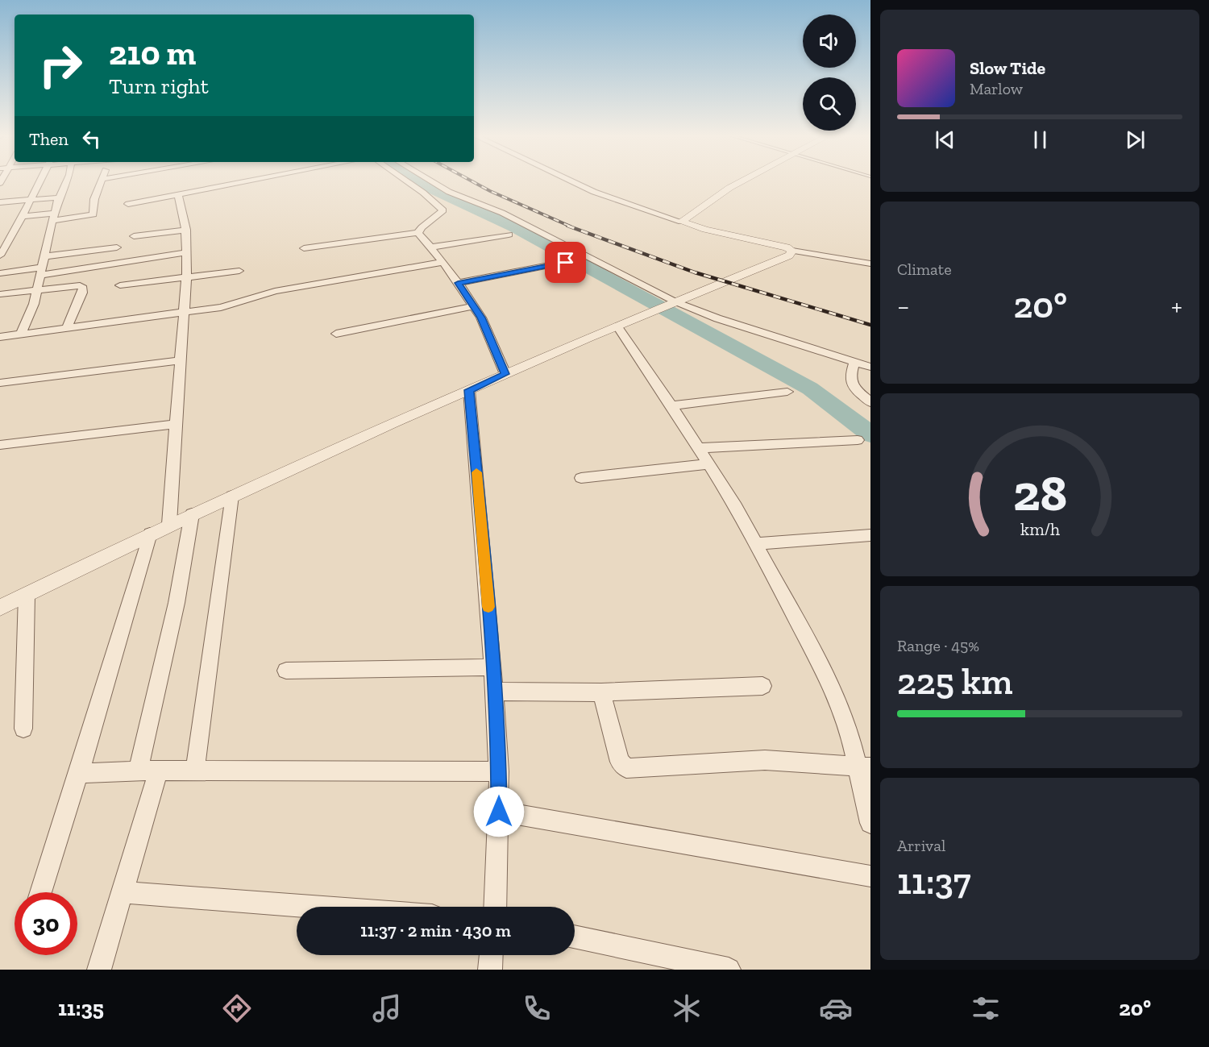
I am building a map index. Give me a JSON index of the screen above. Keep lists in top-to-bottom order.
{
  "page": {
    "turn": ["210 m", "Turn right"],
    "song": ["Slow Tide", "Marlow"],
    "then": "Then",
    "tile": [
      "Climate",
      ["Range · 45%", "225 km"],
      ["Arrival", "11:37"]
    ],
    "heat": ["−", "20°", "+"],
    "limit": "30",
    "trip": "11:37 · 2 min · 430 m",
    "tabs": ["11:35", "20°"],
    "gauge": ["28", "km/h"]
  }
}
